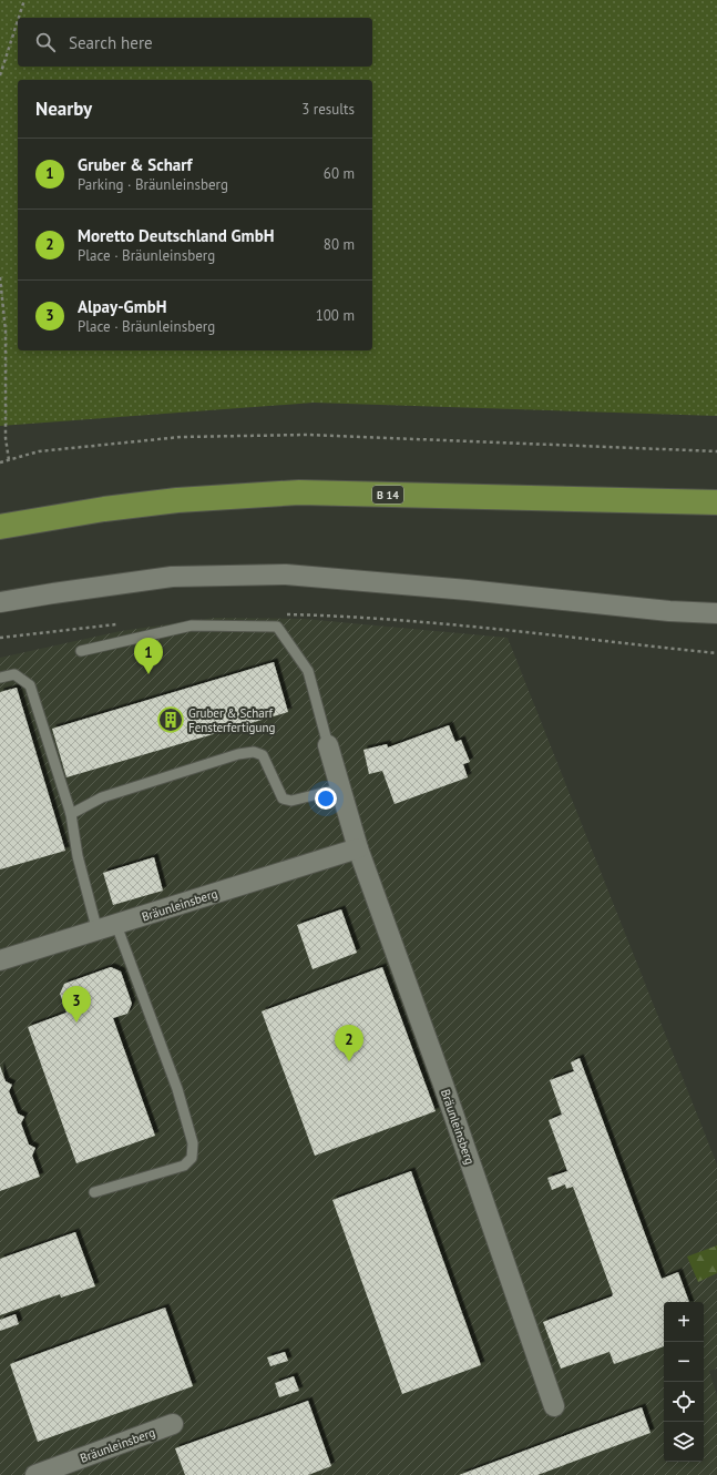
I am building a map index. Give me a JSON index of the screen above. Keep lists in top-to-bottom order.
{
  "streets": {
    "main road": ["B 14"],
    "street": ["Bräunleinsberg"]
  },
  "places": {
    "building": ["Gruber & Scharf Fensterfertigung"]
  },
  "page": {
    "search": "Search here",
    "heading": ["Nearby", "3 results"],
    "list": [
      {
        "mark": "1",
        "name": "Gruber & Scharf",
        "note": "Parking · Bräunleinsberg",
        "value": "60 m"
      },
      {
        "mark": "2",
        "name": "Moretto Deutschland GmbH",
        "note": "Place · Bräunleinsberg",
        "value": "80 m"
      },
      {
        "mark": "3",
        "name": "Alpay-GmbH",
        "note": "Place · Bräunleinsberg",
        "value": "100 m"
      }
    ],
    "pins": ["1", "3", "2"],
    "map_buttons": ["+", "−"]
  }
}
